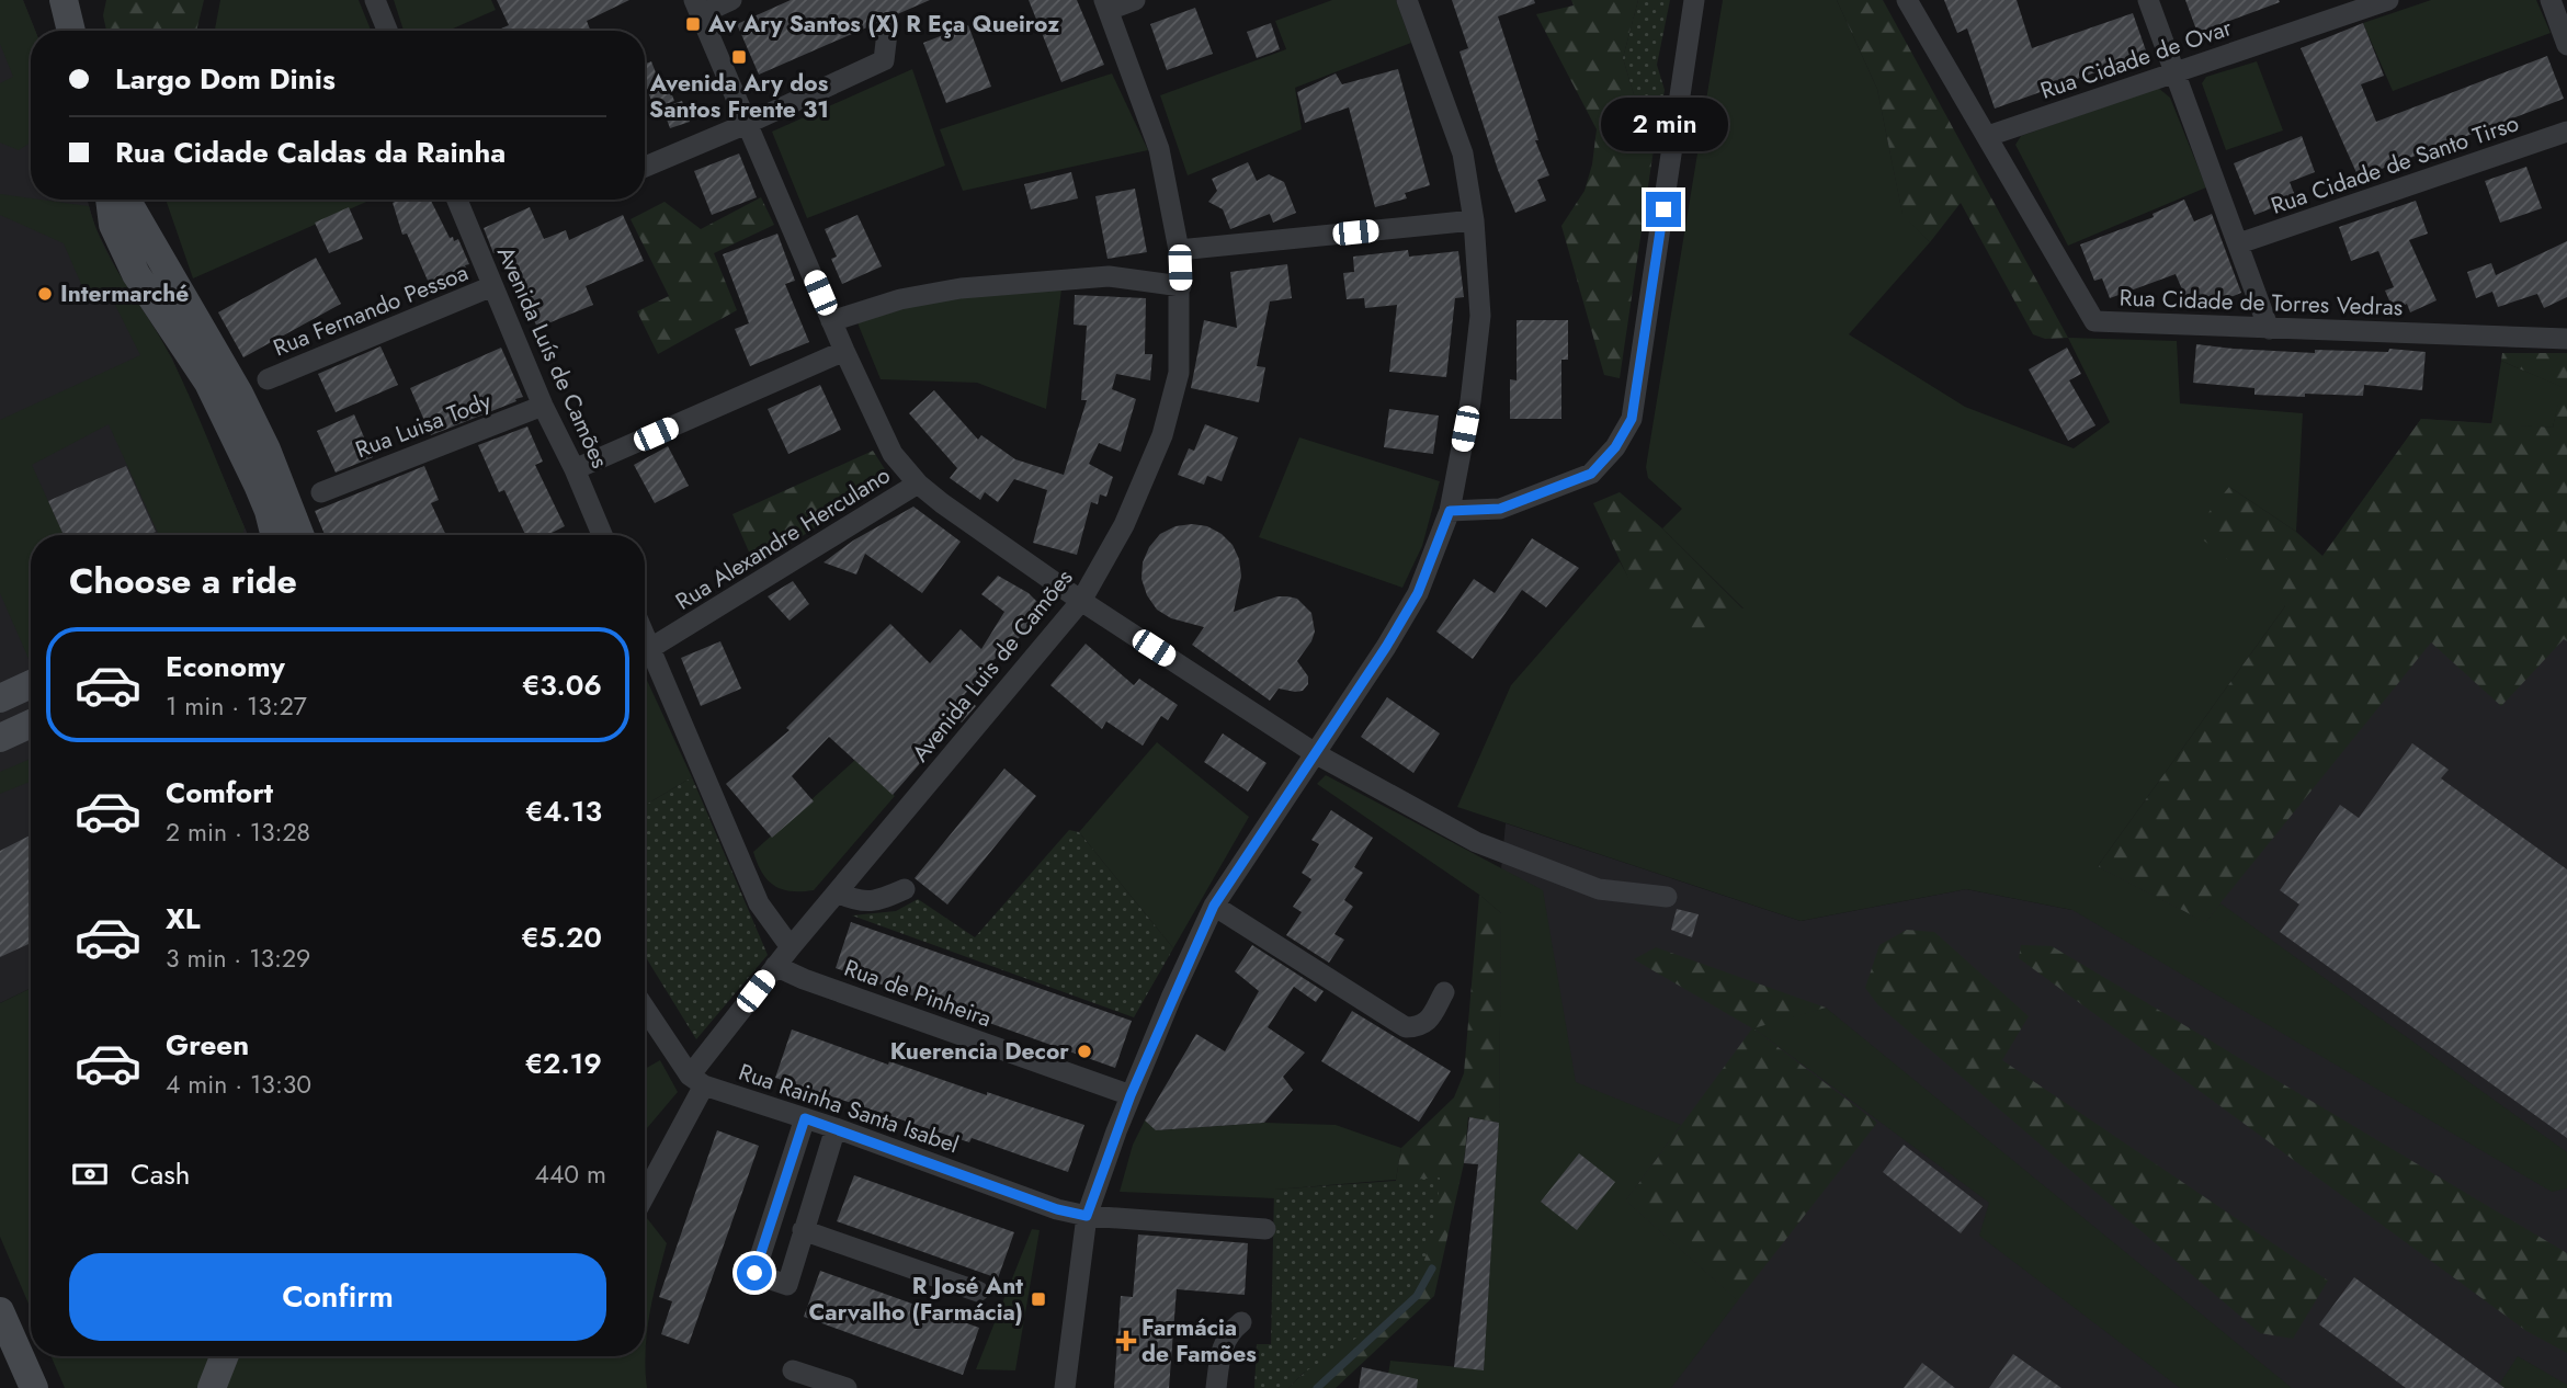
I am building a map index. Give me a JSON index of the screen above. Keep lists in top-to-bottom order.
{
  "streets": {
    "street": [
      "Rua Cidade de Ovar",
      "Rua Cidade de Santo Tirso",
      "Rua Cidade de Torres Vedras",
      "Rua Fernando Pessoa",
      "Avenida Luís de Camões",
      "Rua Luisa Tody",
      "Rua Alexandre Herculano",
      "Avenida Luis de Camões",
      "Rua de Pinheira",
      "Rua Rainha Santa Isabel"
    ]
  },
  "crossings": [
    ["Rua Cidade de Ovar", "Rua Cidade de Torres Vedras"],
    ["Rua Fernando Pessoa", "Avenida Luís de Camões"],
    ["Avenida Luís de Camões", "Rua Luisa Tody"],
    ["Avenida Luis de Camões", "Rua de Pinheira"],
    ["Avenida Luis de Camões", "Rua Rainha Santa Isabel"]
  ],
  "places": {
    "transit": ["Av Ary Santos (X) R Eça Queiroz", "Avenida Ary dos Santos Frente 31", "R José Ant Carvalho (Farmácia)"],
    "other": ["Intermarché", "Kuerencia Decor"],
    "health": ["Farmácia de Famões"]
  },
  "page": {
    "banner": ["Largo Dom Dinis", "Rua Cidade Caldas da Rainha"],
    "bubble": "2 min",
    "heading": "Choose a ride",
    "list": [
      {
        "name": "Economy",
        "note": "1 min · 13:27",
        "value": "€3.06"
      },
      {
        "name": "Comfort",
        "note": "2 min · 13:28",
        "value": "€4.13"
      },
      {
        "name": "XL",
        "note": "3 min · 13:29",
        "value": "€5.20"
      },
      {
        "name": "Green",
        "note": "4 min · 13:30",
        "value": "€2.19"
      }
    ],
    "pay": ["Cash", "440 m"],
    "buttons": "Confirm"
  }
}
